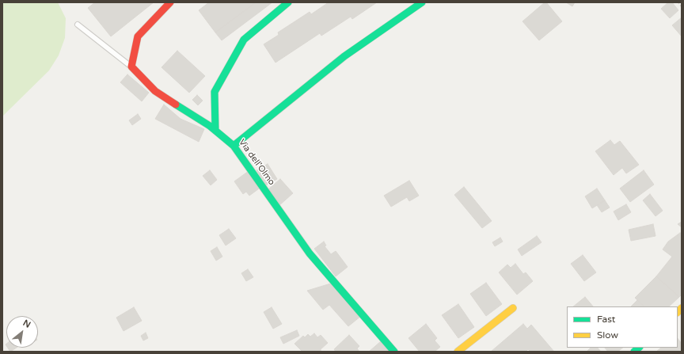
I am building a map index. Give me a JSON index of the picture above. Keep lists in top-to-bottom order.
{
  "streets": {
    "street": ["Via dell'Olmo"]
  },
  "legend": ["Fast", "Slow"],
  "north": "top right"
}
